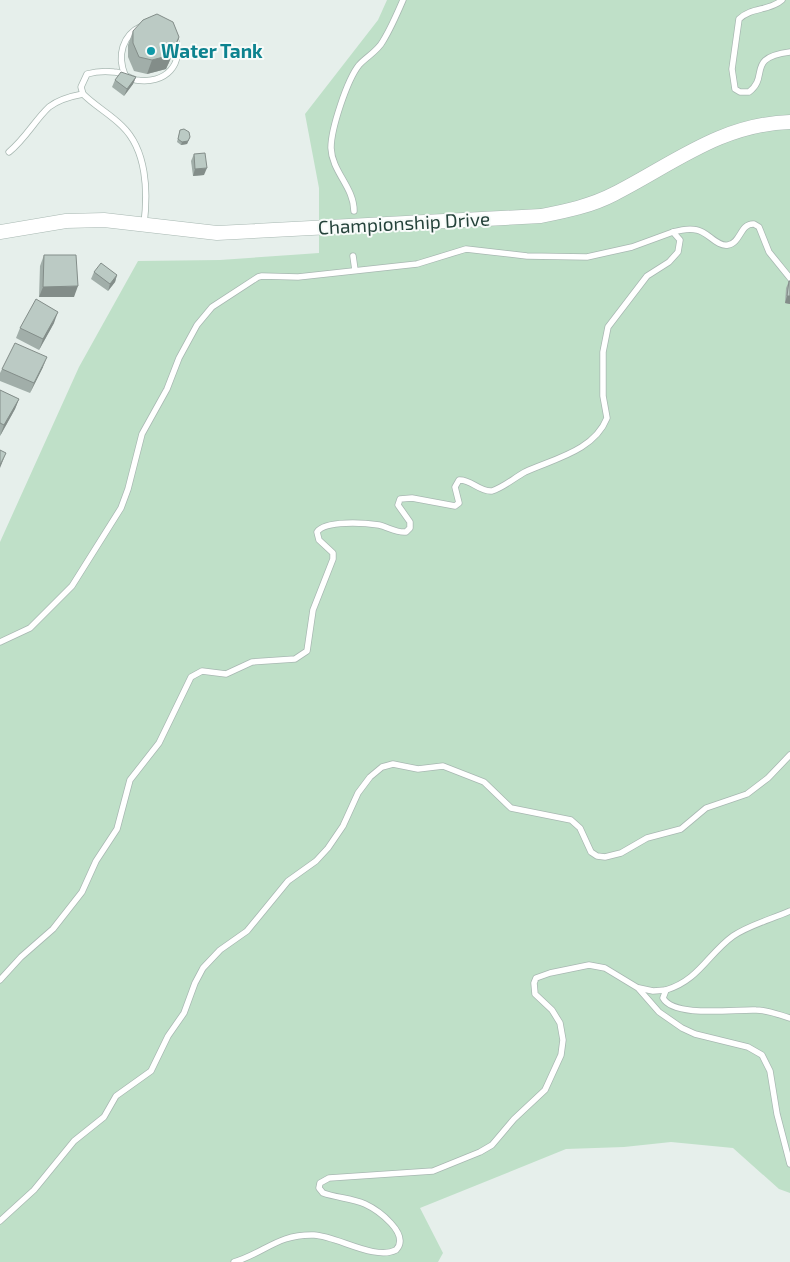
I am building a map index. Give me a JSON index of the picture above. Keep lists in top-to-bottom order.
{
  "streets": {
    "street": ["Championship Drive"]
  },
  "places": ["Water Tank"]
}
